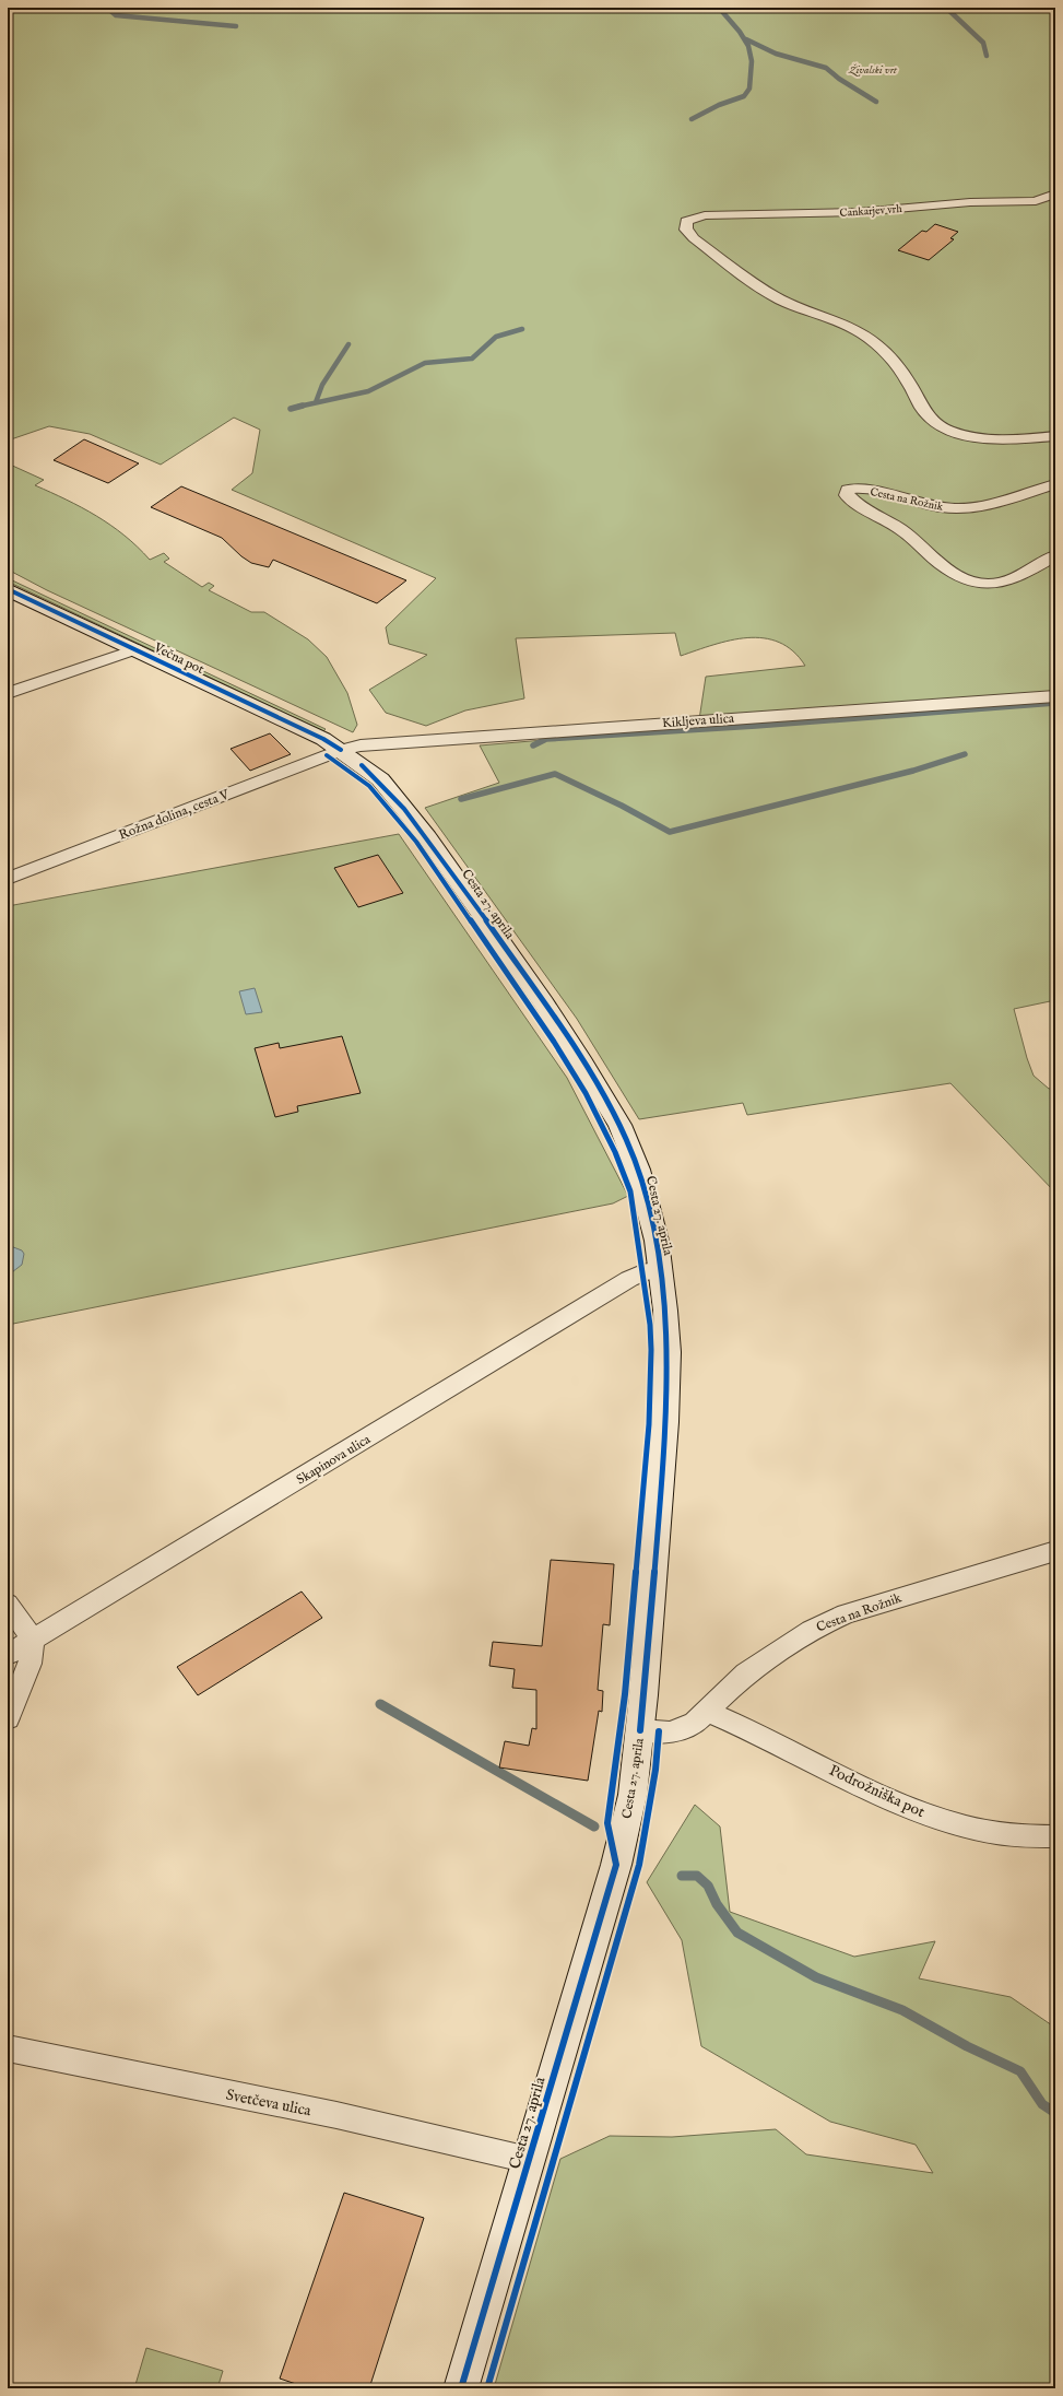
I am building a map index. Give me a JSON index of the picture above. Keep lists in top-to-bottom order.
{
  "streets": {
    "main road": ["Večna pot", "Cesta 27. aprila"],
    "street": [
      "Cankarjev vrh",
      "Cesta na Rožnik",
      "Kikljeva ulica",
      "Rožna dolina, cesta V",
      "Skapinova ulica",
      "Podrožniška pot",
      "Svetčeva ulica"
    ]
  },
  "crossings": [
    ["Cesta na Rožnik", "Cesta 27. aprila"],
    ["Cesta na Rožnik", "Podrožniška pot"],
    ["Večna pot", "Kikljeva ulica"],
    ["Večna pot", "Rožna dolina, cesta V"],
    ["Večna pot", "Cesta 27. aprila"],
    ["Kikljeva ulica", "Rožna dolina, cesta V"],
    ["Kikljeva ulica", "Cesta 27. aprila"],
    ["Rožna dolina, cesta V", "Cesta 27. aprila"],
    ["Cesta 27. aprila", "Skapinova ulica"],
    ["Cesta 27. aprila", "Svetčeva ulica"]
  ],
  "parks": ["Živalski vrt"]
}
